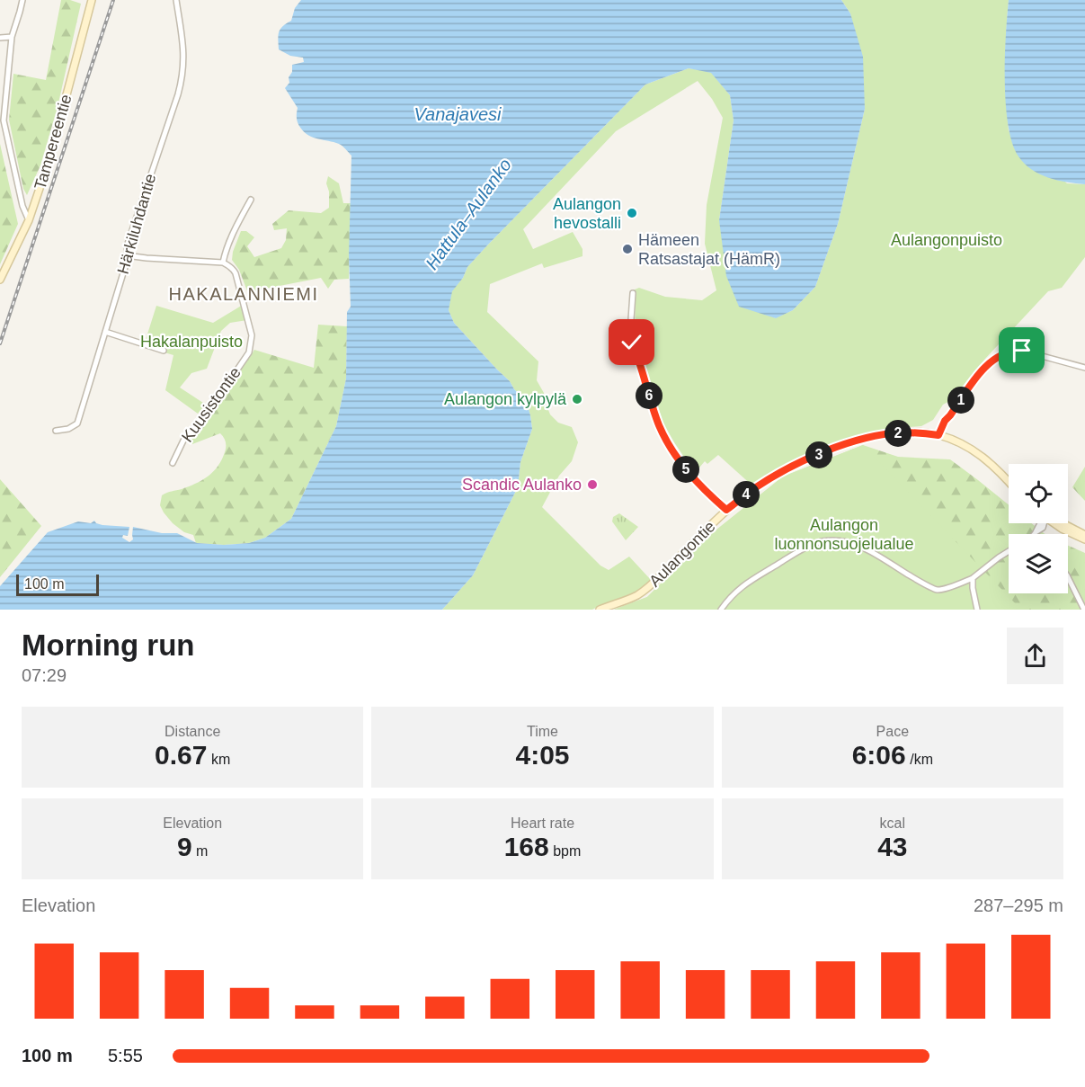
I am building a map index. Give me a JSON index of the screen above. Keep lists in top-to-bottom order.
{
  "streets": {
    "street": [
      "Tampereentie",
      "Härkiluhdantie",
      "Kuusistontie",
      "Aulangontie"
    ]
  },
  "districts": ["HAKALANNIEMI"],
  "water": ["Vanajavesi", "Hattula–Aulanko"],
  "parks": ["Aulangonpuisto", "Hakalanpuisto", "Aulangon luonnonsuojelualue"],
  "places": [
    "Aulangon hevostalli",
    "Hämeen Ratsastajat (HämR)",
    "Aulangon kylpylä",
    "Scandic Aulanko"
  ],
  "scale_bar": "100 m",
  "page": {
    "pins": [
      "6",
      "1",
      "2",
      "3",
      "5",
      "4"
    ],
    "scale": "100 m",
    "heading": ["Morning run", "07:29"],
    "stats": [
      ["Distance", "0.67 km"],
      ["Time", "4:05"],
      ["Pace", "6:06 /km"],
      ["Elevation", "9 m"],
      ["Heart rate", "168 bpm"],
      ["kcal", "43"]
    ],
    "chart": ["Elevation", "287–295 m"],
    "list": [
      {
        "name": "100 m",
        "note": "5:55"
      }
    ]
  }
}
